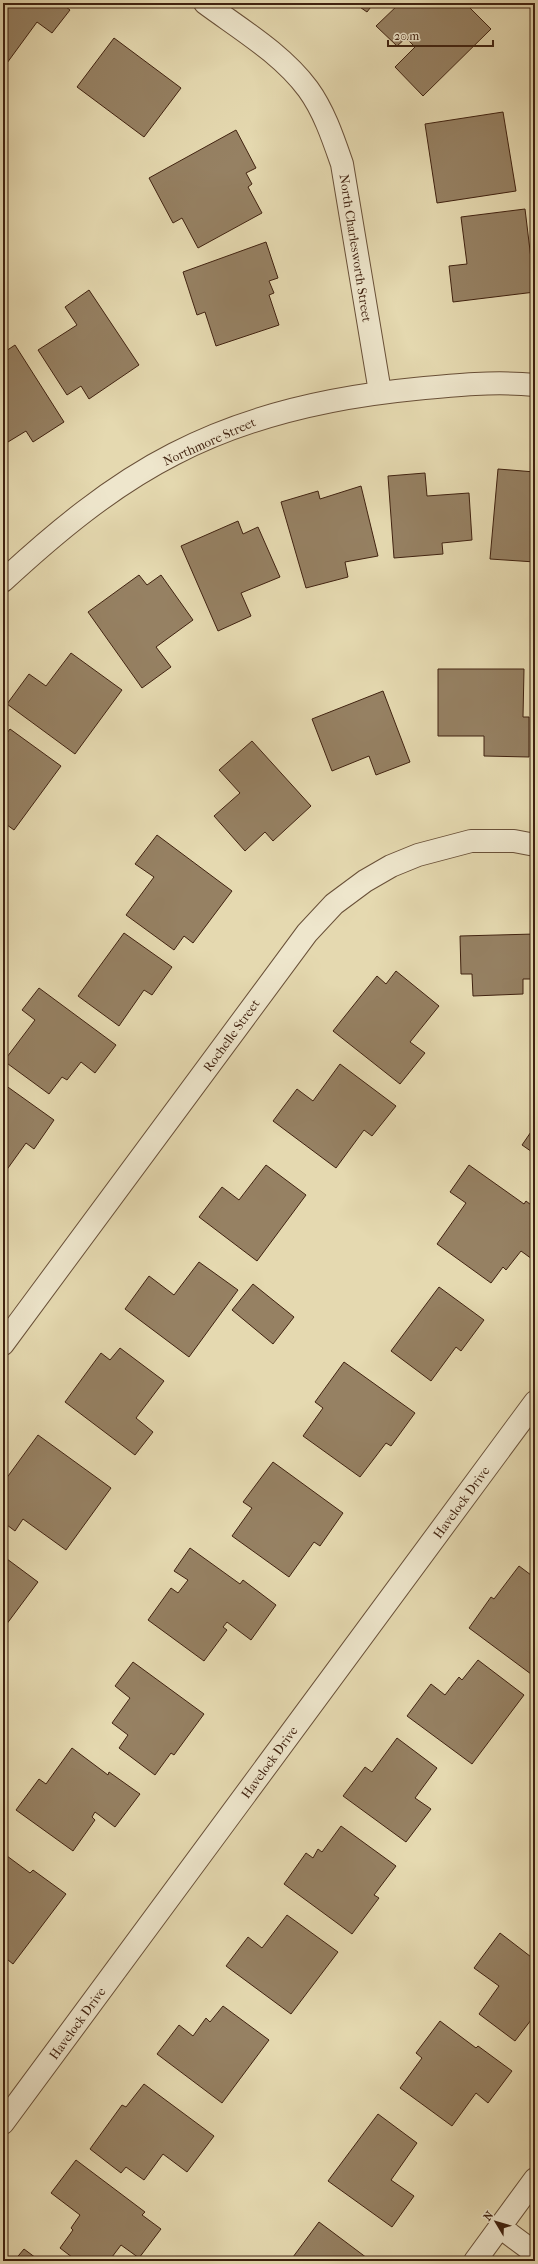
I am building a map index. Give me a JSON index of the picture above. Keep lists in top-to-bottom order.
{
  "streets": {
    "street": [
      "North Charlesworth Street",
      "Northmore Street",
      "Rochelle Street",
      "Havelock Drive"
    ]
  },
  "crossings": [
    ["North Charlesworth Street", "Northmore Street"]
  ],
  "scale_bar": "20 m",
  "north": "top left"
}
